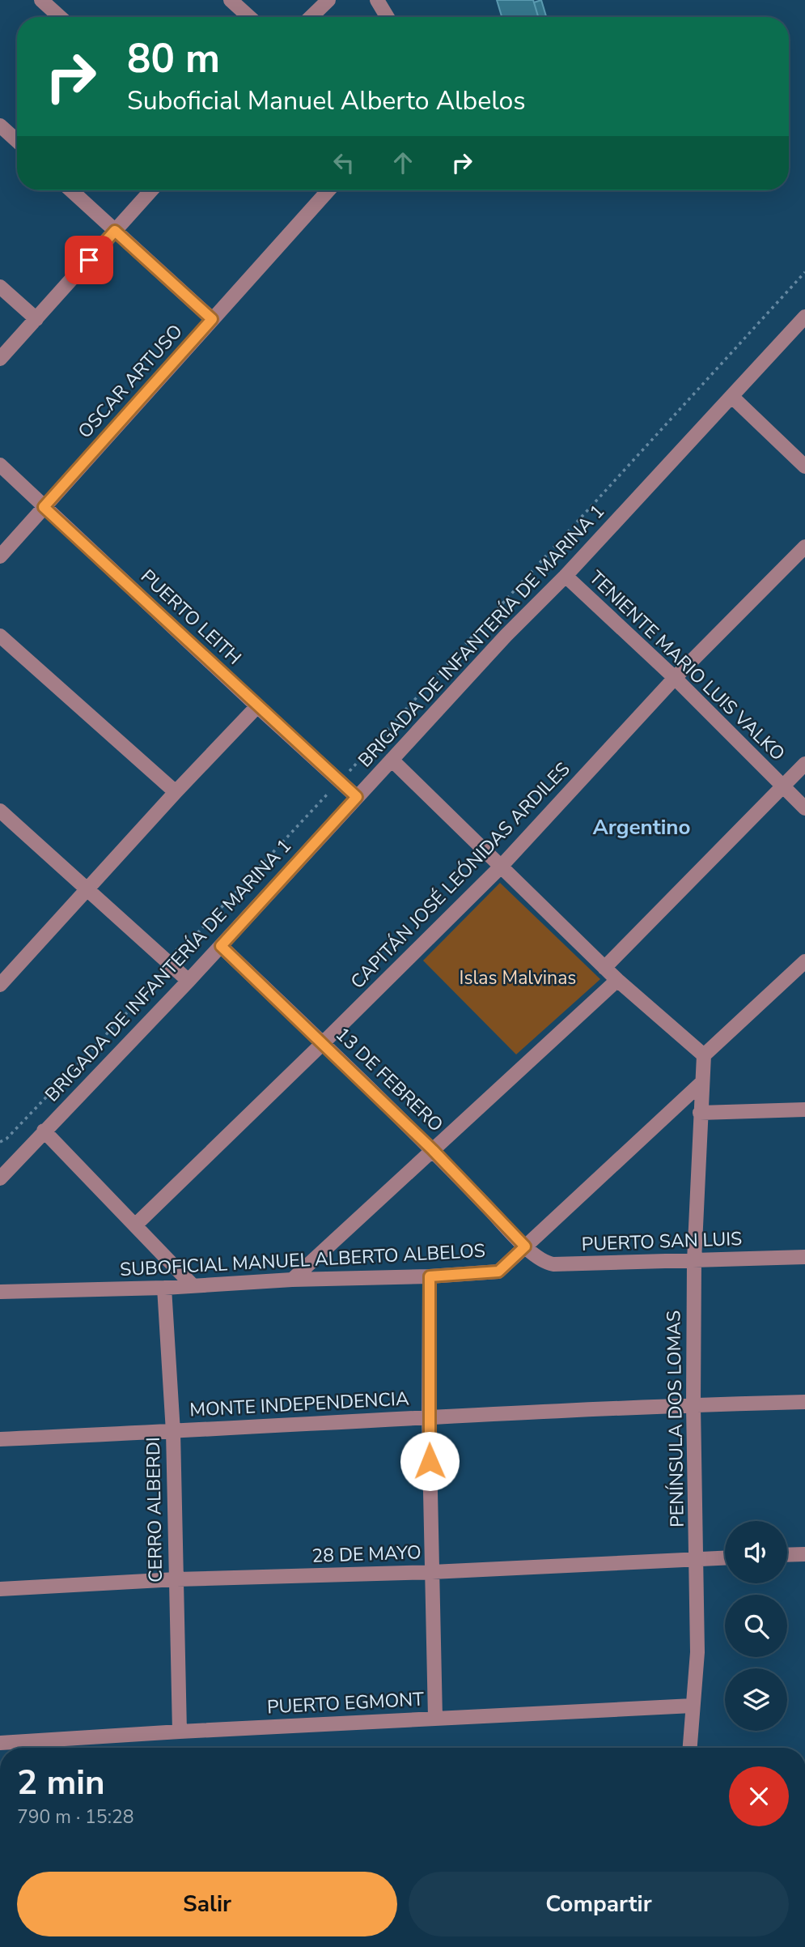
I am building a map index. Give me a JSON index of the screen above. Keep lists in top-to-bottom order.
{
  "streets": {
    "street": [
      "OSCAR ARTUSO",
      "PUERTO LEITH",
      "BRIGADA DE INFANTERÍA DE MARINA 1",
      "TENIENTE MARIO LUIS VALKO",
      "CAPITÁN JOSÉ LEÓNIDAS ARDILES",
      "13 DE FEBRERO",
      "PUERTO SAN LUIS",
      "SUBOFICIAL MANUEL ALBERTO ALBELOS",
      "MONTE INDEPENDENCIA",
      "PENÍNSULA DOS LOMAS",
      "CERRO ALBERDI",
      "28 DE MAYO",
      "PUERTO EGMONT"
    ]
  },
  "crossings": [
    ["OSCAR ARTUSO", "PUERTO LEITH"],
    ["PUERTO LEITH", "BRIGADA DE INFANTERÍA DE MARINA 1"],
    ["BRIGADA DE INFANTERÍA DE MARINA 1", "TENIENTE MARIO LUIS VALKO"],
    ["BRIGADA DE INFANTERÍA DE MARINA 1", "13 DE FEBRERO"],
    ["TENIENTE MARIO LUIS VALKO", "CAPITÁN JOSÉ LEÓNIDAS ARDILES"],
    ["CAPITÁN JOSÉ LEÓNIDAS ARDILES", "13 DE FEBRERO"],
    ["13 DE FEBRERO", "PUERTO SAN LUIS"],
    ["13 DE FEBRERO", "SUBOFICIAL MANUEL ALBERTO ALBELOS"],
    ["PUERTO SAN LUIS", "SUBOFICIAL MANUEL ALBERTO ALBELOS"],
    ["PUERTO SAN LUIS", "PENÍNSULA DOS LOMAS"],
    ["SUBOFICIAL MANUEL ALBERTO ALBELOS", "PENÍNSULA DOS LOMAS"],
    ["SUBOFICIAL MANUEL ALBERTO ALBELOS", "CERRO ALBERDI"],
    ["MONTE INDEPENDENCIA", "PENÍNSULA DOS LOMAS"],
    ["MONTE INDEPENDENCIA", "CERRO ALBERDI"],
    ["PENÍNSULA DOS LOMAS", "28 DE MAYO"],
    ["PENÍNSULA DOS LOMAS", "PUERTO EGMONT"],
    ["CERRO ALBERDI", "28 DE MAYO"],
    ["CERRO ALBERDI", "PUERTO EGMONT"]
  ],
  "districts": ["Argentino"],
  "parks": ["Islas Malvinas"],
  "page": {
    "turn": ["80 m", "Suboficial Manuel Alberto Albelos"],
    "heading": ["2 min", "790 m · 15:28"],
    "buttons": ["Salir", "Compartir"]
  }
}
